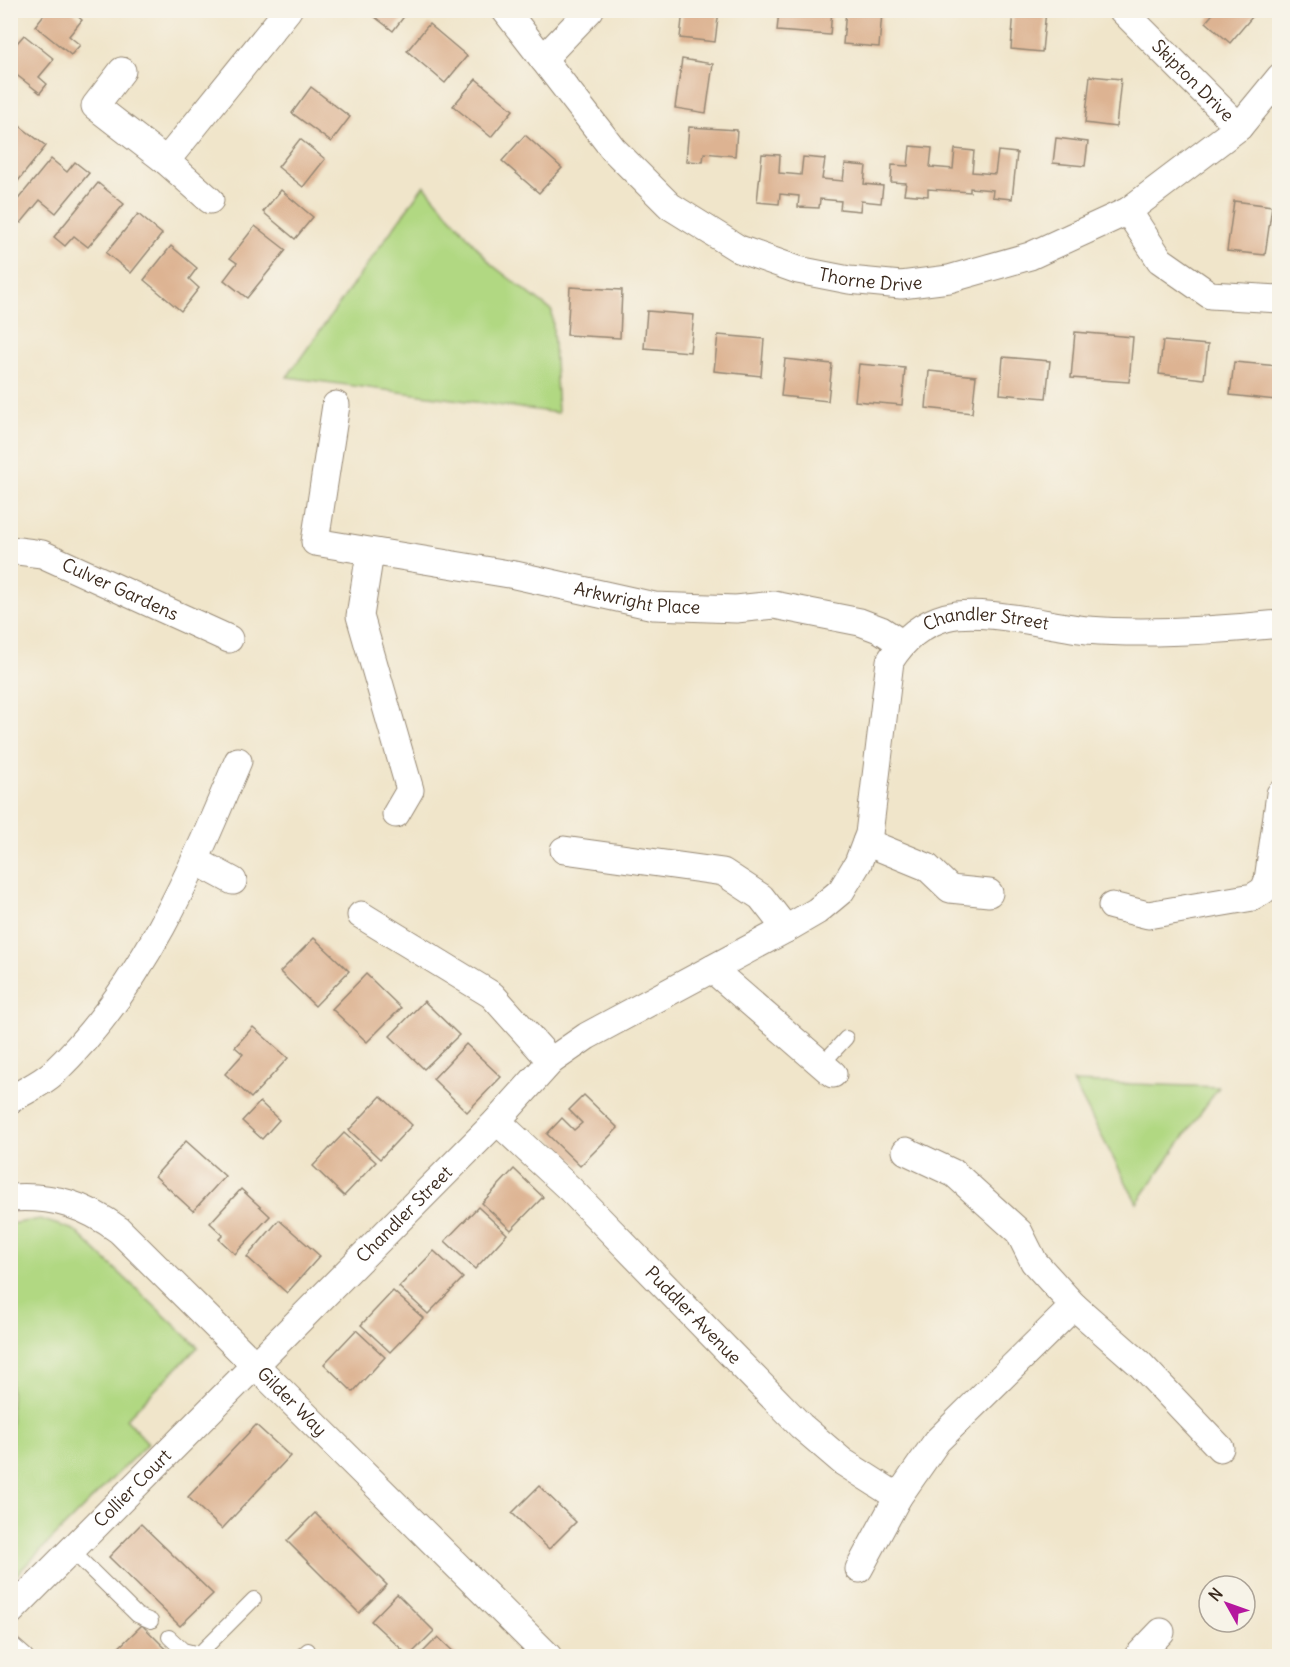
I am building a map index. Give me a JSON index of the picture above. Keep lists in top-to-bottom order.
{
  "streets": {
    "street": [
      "Skipton Drive",
      "Thorne Drive",
      "Culver Gardens",
      "Arkwright Place",
      "Chandler Street",
      "Puddler Avenue",
      "Gilder Way",
      "Collier Court"
    ]
  },
  "crossings": [
    ["Skipton Drive", "Thorne Drive"],
    ["Arkwright Place", "Chandler Street"],
    ["Chandler Street", "Puddler Avenue"],
    ["Chandler Street", "Gilder Way"],
    ["Chandler Street", "Collier Court"],
    ["Gilder Way", "Collier Court"]
  ],
  "north": "top left"
}
